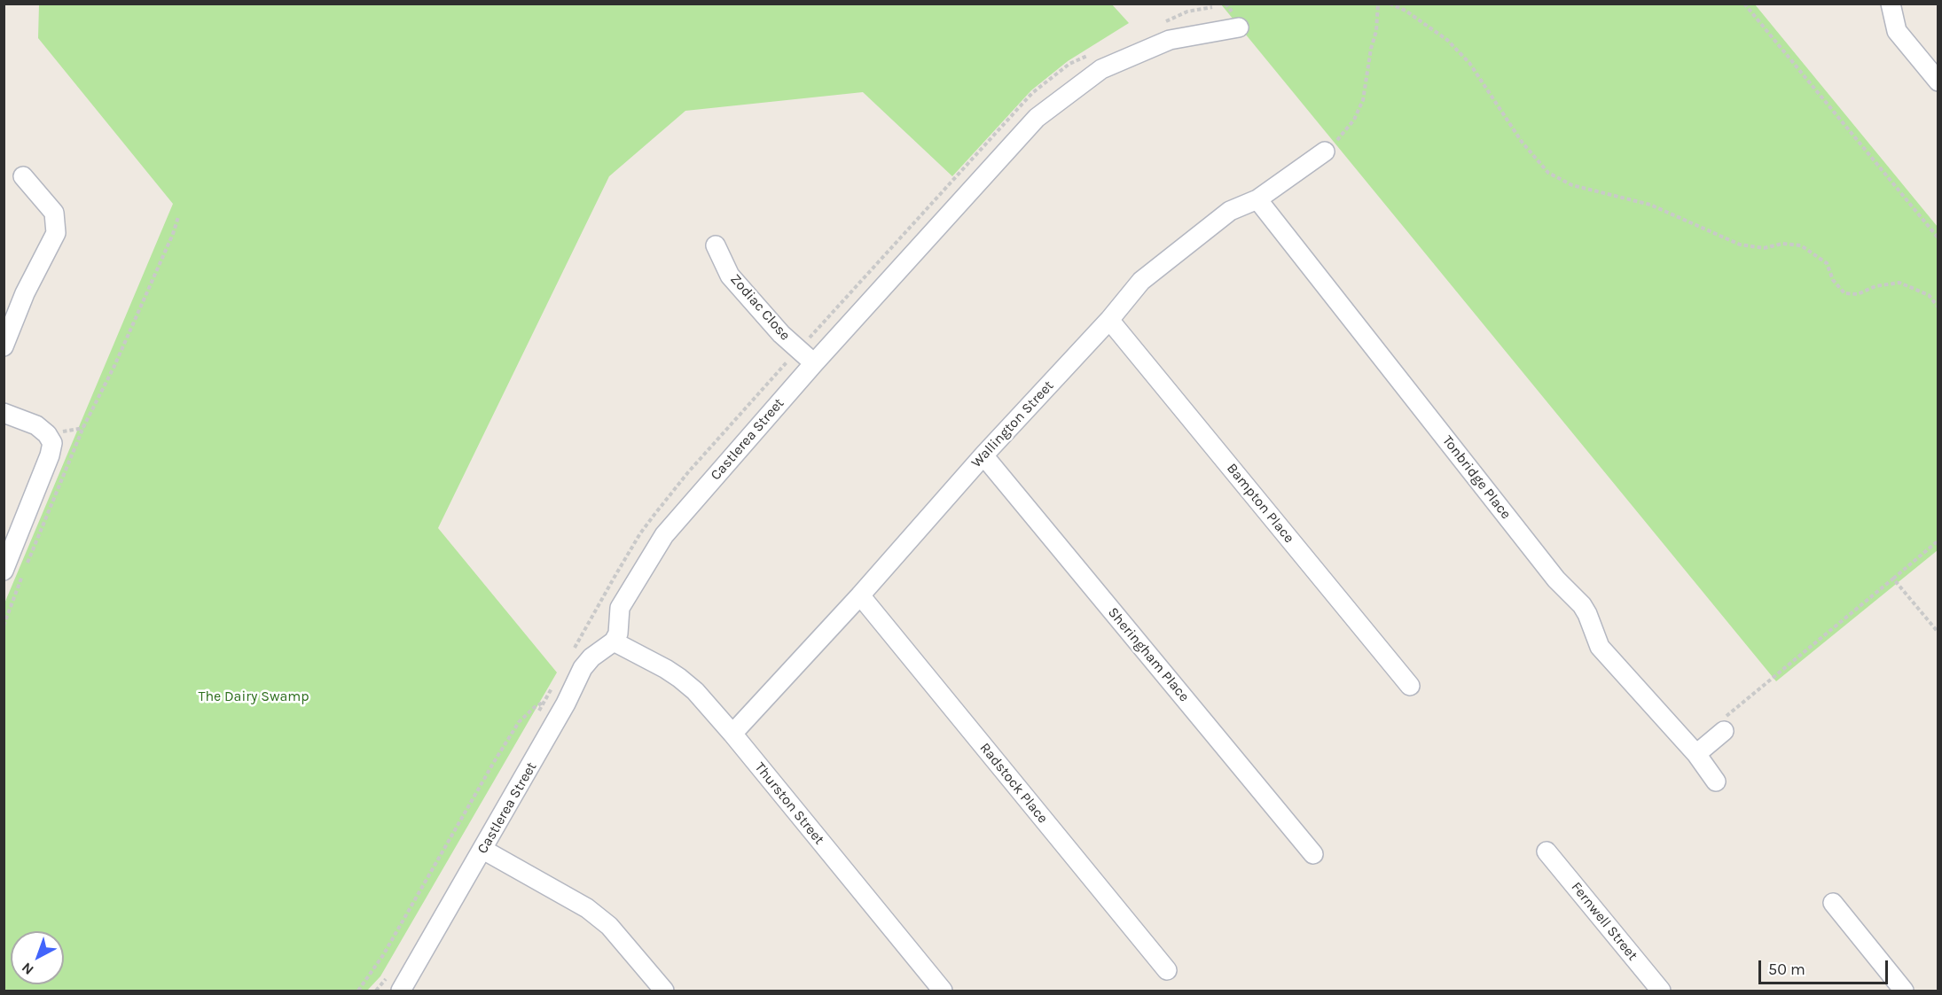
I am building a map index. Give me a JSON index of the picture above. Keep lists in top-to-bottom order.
{
  "streets": {
    "street": [
      "Zodiac Close",
      "Wallington Street",
      "Castlerea Street",
      "Tonbridge Place",
      "Bampton Place",
      "Sheringham Place",
      "Radstock Place",
      "Thurston Street",
      "Fernwell Street"
    ]
  },
  "crossings": [
    ["Zodiac Close", "Castlerea Street"],
    ["Wallington Street", "Tonbridge Place"],
    ["Wallington Street", "Bampton Place"],
    ["Wallington Street", "Sheringham Place"],
    ["Wallington Street", "Radstock Place"],
    ["Wallington Street", "Thurston Street"],
    ["Castlerea Street", "Thurston Street"]
  ],
  "parks": ["The Dairy Swamp"],
  "scale_bar": "50 m",
  "north": "bottom left"
}
